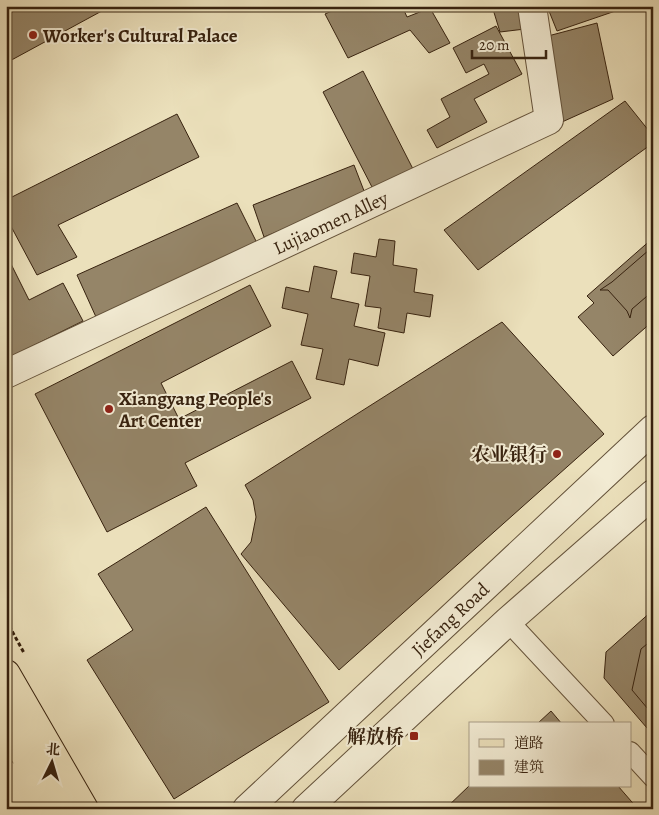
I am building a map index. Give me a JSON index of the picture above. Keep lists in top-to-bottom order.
{
  "streets": {
    "street": ["Lujiaomen Alley", "Jiefang Road"]
  },
  "places": {
    "other": ["Worker's Cultural Palace", "Xiangyang People's Art Center", "农业银行"],
    "transit": ["解放桥"]
  },
  "legend": ["道路", "建筑"],
  "scale_bar": "20 m",
  "north": "top"
}
